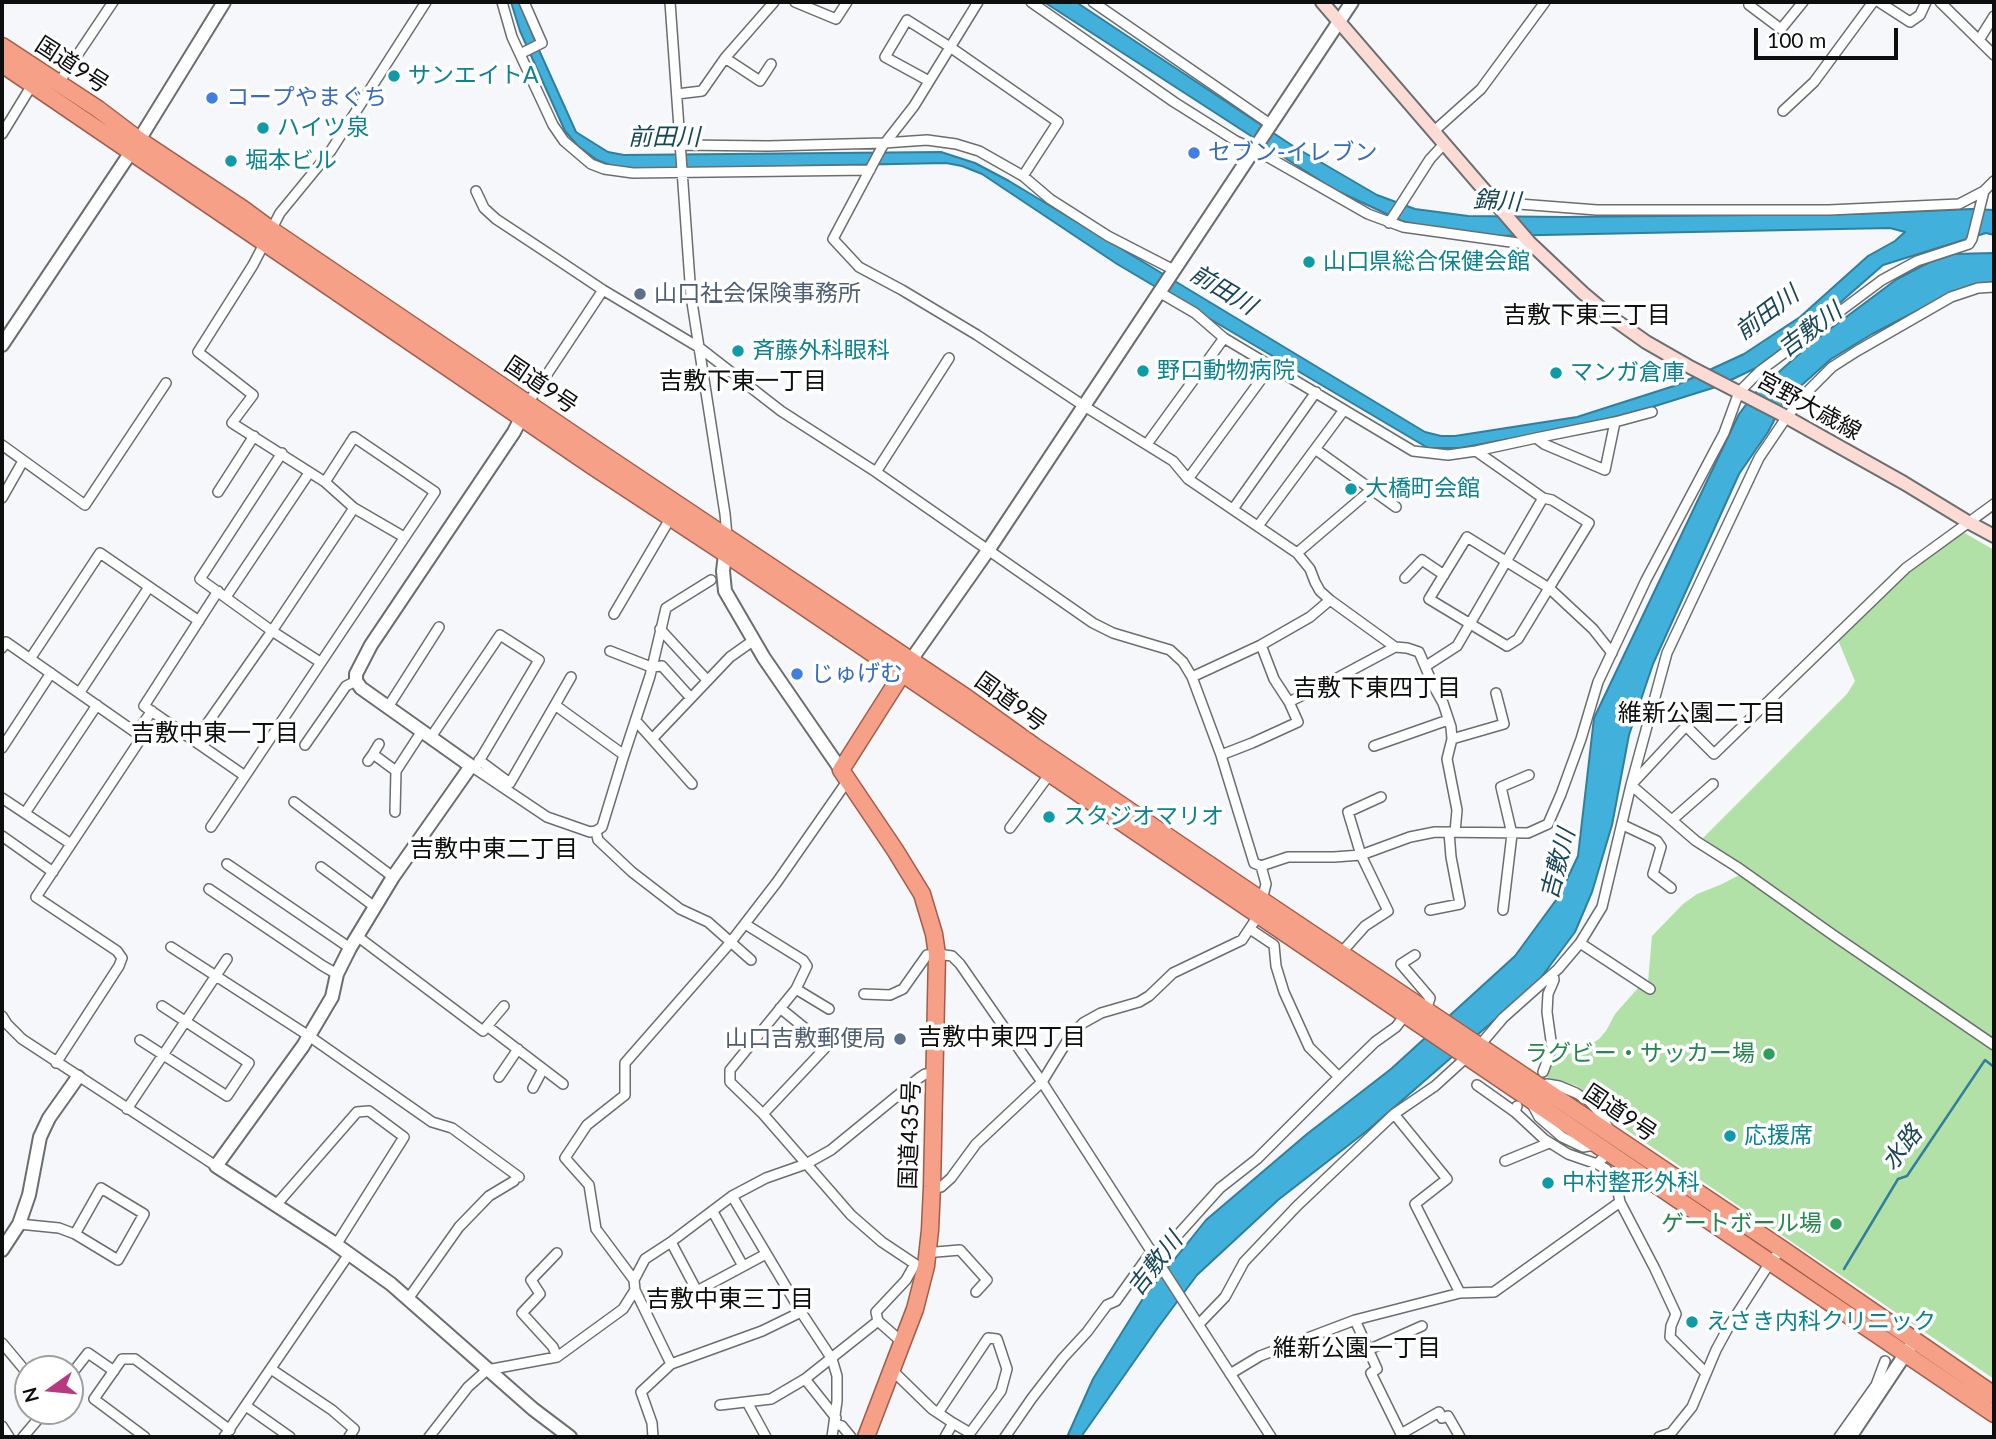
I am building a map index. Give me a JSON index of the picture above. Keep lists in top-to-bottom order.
{
  "streets": {
    "highway": ["国道9号", "国道435号"],
    "main road": ["宮野大歳線"]
  },
  "districts": [
    "吉敷下東三丁目",
    "吉敷下東一丁目",
    "吉敷下東四丁目",
    "維新公園二丁目",
    "吉敷中東一丁目",
    "吉敷中東二丁目",
    "吉敷中東四丁目",
    "吉敷中東三丁目",
    "維新公園一丁目"
  ],
  "water": [
    "前田川",
    "錦川",
    "吉敷川",
    "水路"
  ],
  "places": [
    "サンエイトA",
    "コープやまぐち",
    "ハイツ泉",
    "セブン-イレブン",
    "堀本ビル",
    "山口県総合保健会館",
    "山口社会保険事務所",
    "斉藤外科眼科",
    "野口動物病院",
    "マンガ倉庫",
    "大橋町会館",
    "じゅげむ",
    "スタジオマリオ",
    "山口吉敷郵便局",
    "ラグビー・サッカー場",
    "応援席",
    "中村整形外科",
    "ゲートボール場",
    "えさき内科クリニック"
  ],
  "scale_bar": "100 m",
  "north": "left"
}
